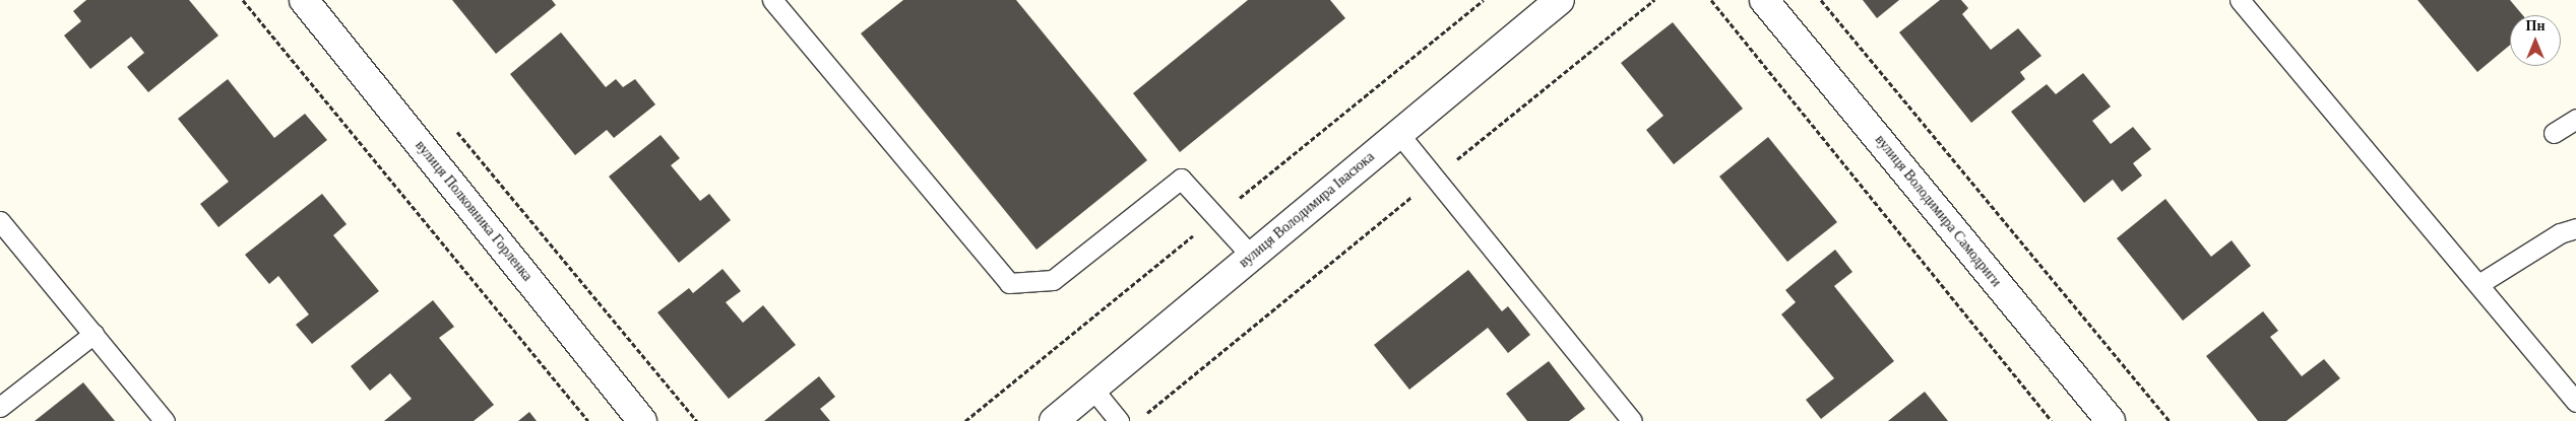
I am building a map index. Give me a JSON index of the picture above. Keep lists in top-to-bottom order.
{
  "streets": {
    "street": ["вулиця Володимира Івасюка", "вулиця Полковника Горленка", "вулиця Володимира Самодриги"]
  },
  "north": "top"
}
